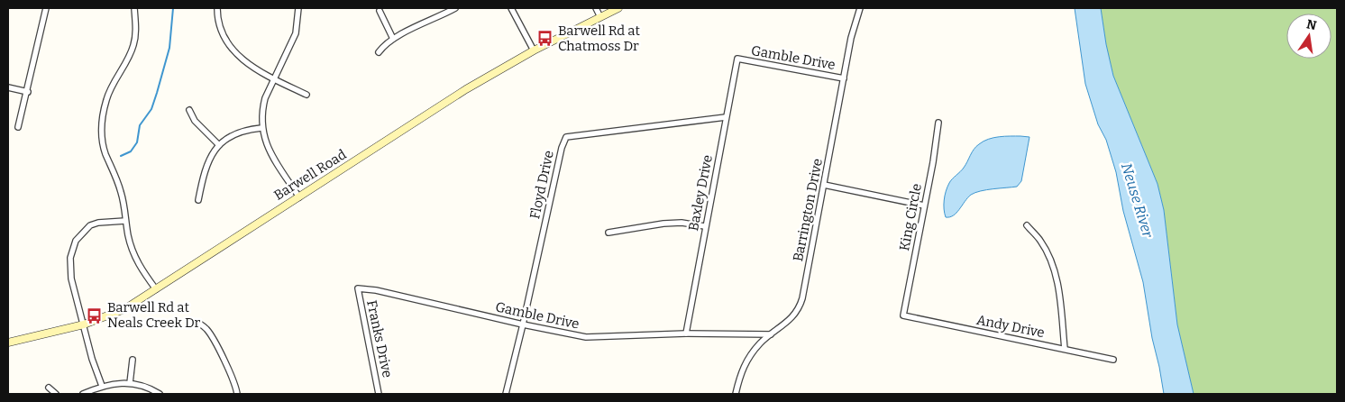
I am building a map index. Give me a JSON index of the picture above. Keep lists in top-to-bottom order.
{
  "streets": {
    "street": [
      "Gamble Drive",
      "Barwell Road",
      "Floyd Drive",
      "Baxley Drive",
      "Barrington Drive",
      "King Circle",
      "Andy Drive",
      "Franks Drive"
    ]
  },
  "crossings": [
    ["Gamble Drive", "Floyd Drive"],
    ["Gamble Drive", "Baxley Drive"],
    ["Gamble Drive", "Barrington Drive"],
    ["Gamble Drive", "Franks Drive"],
    ["Floyd Drive", "Baxley Drive"],
    ["King Circle", "Andy Drive"]
  ],
  "water": ["Neuse River"],
  "places": {
    "bus stop": ["Barwell Rd at Chatmoss Dr", "Barwell Rd at Neals Creek Dr"]
  },
  "north": "top"
}
